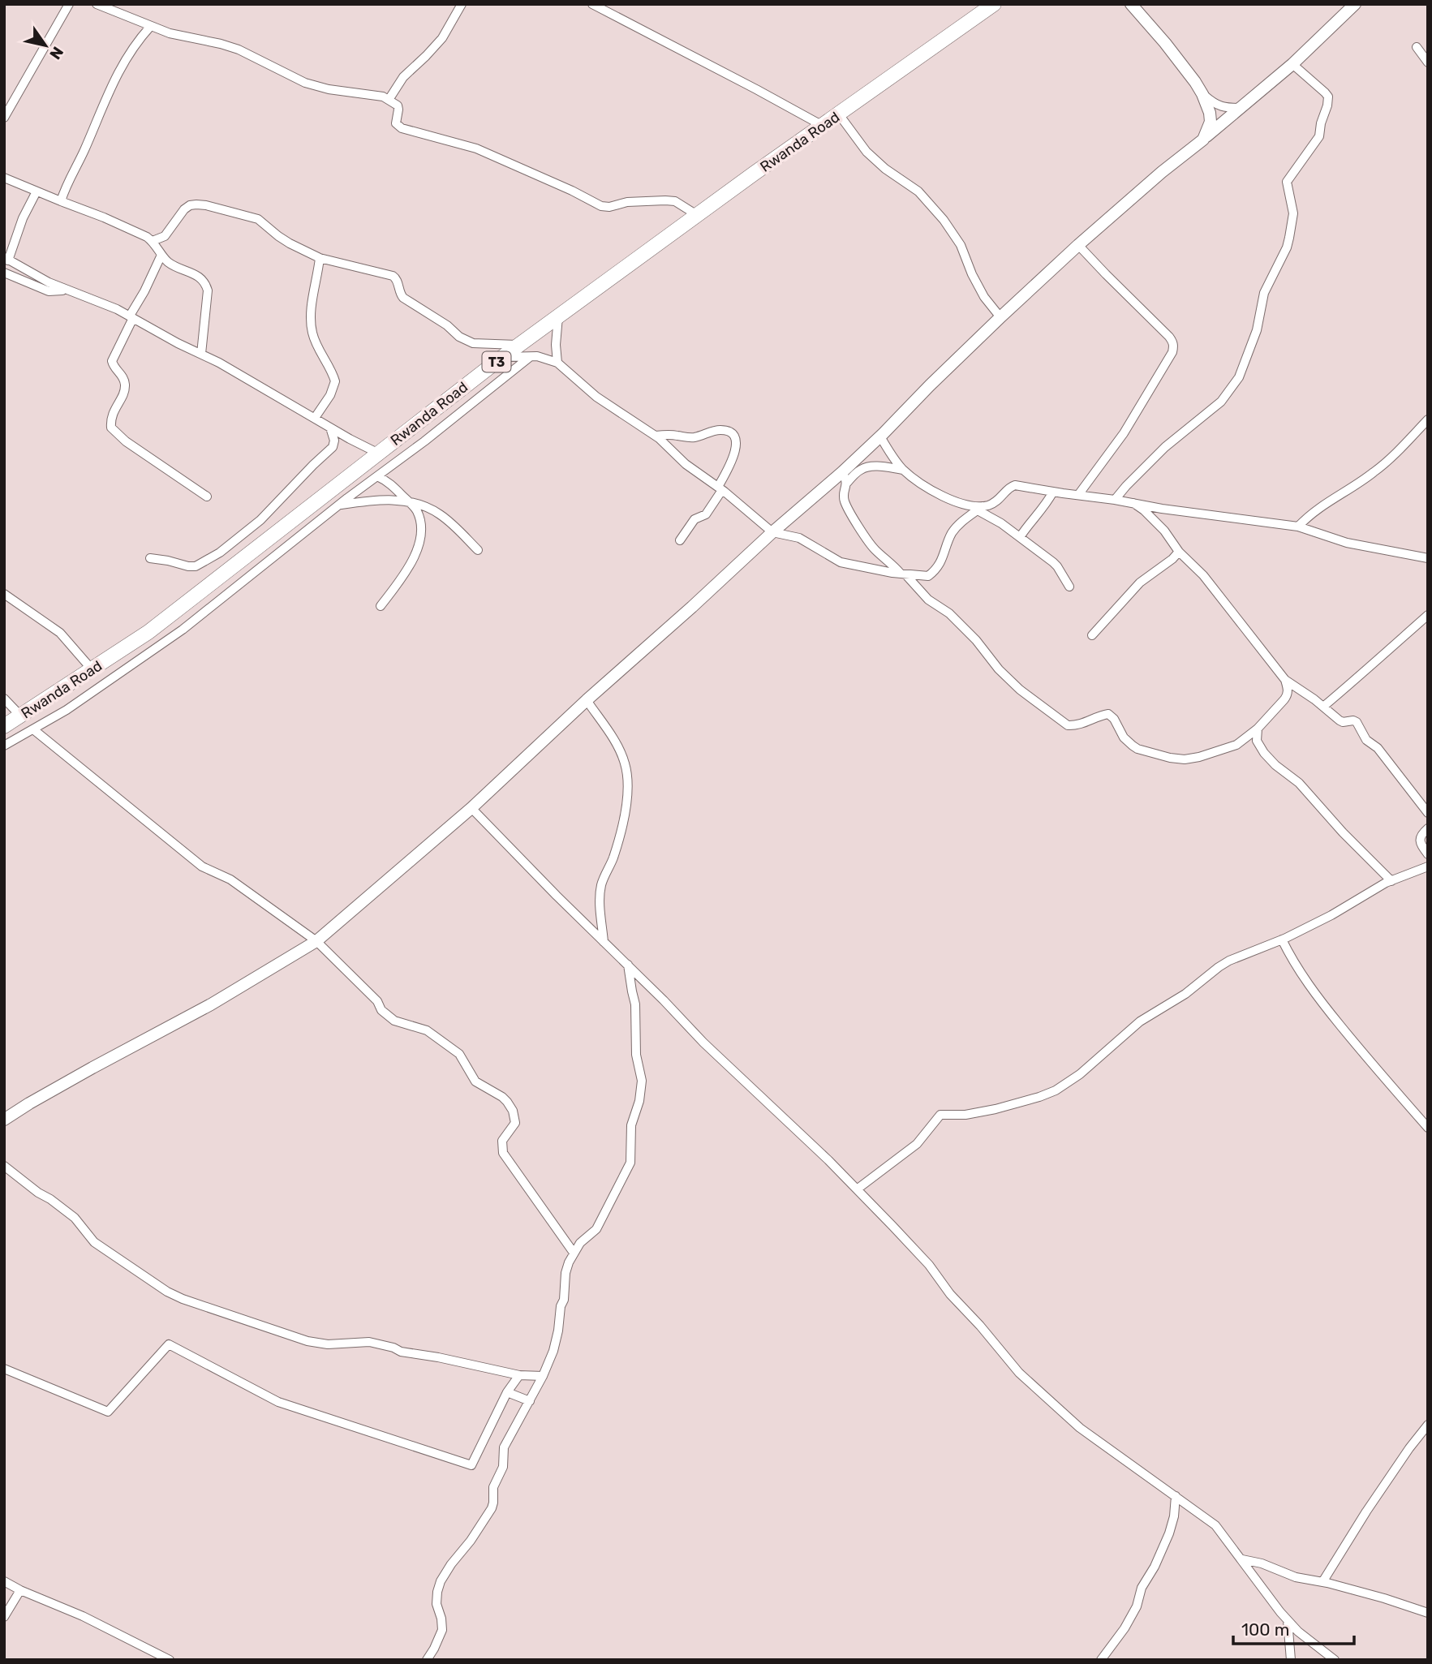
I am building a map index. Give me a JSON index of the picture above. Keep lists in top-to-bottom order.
{
  "streets": {
    "highway": ["Rwanda Road", "T3"]
  },
  "scale_bar": "100 m",
  "north": "bottom right"
}
